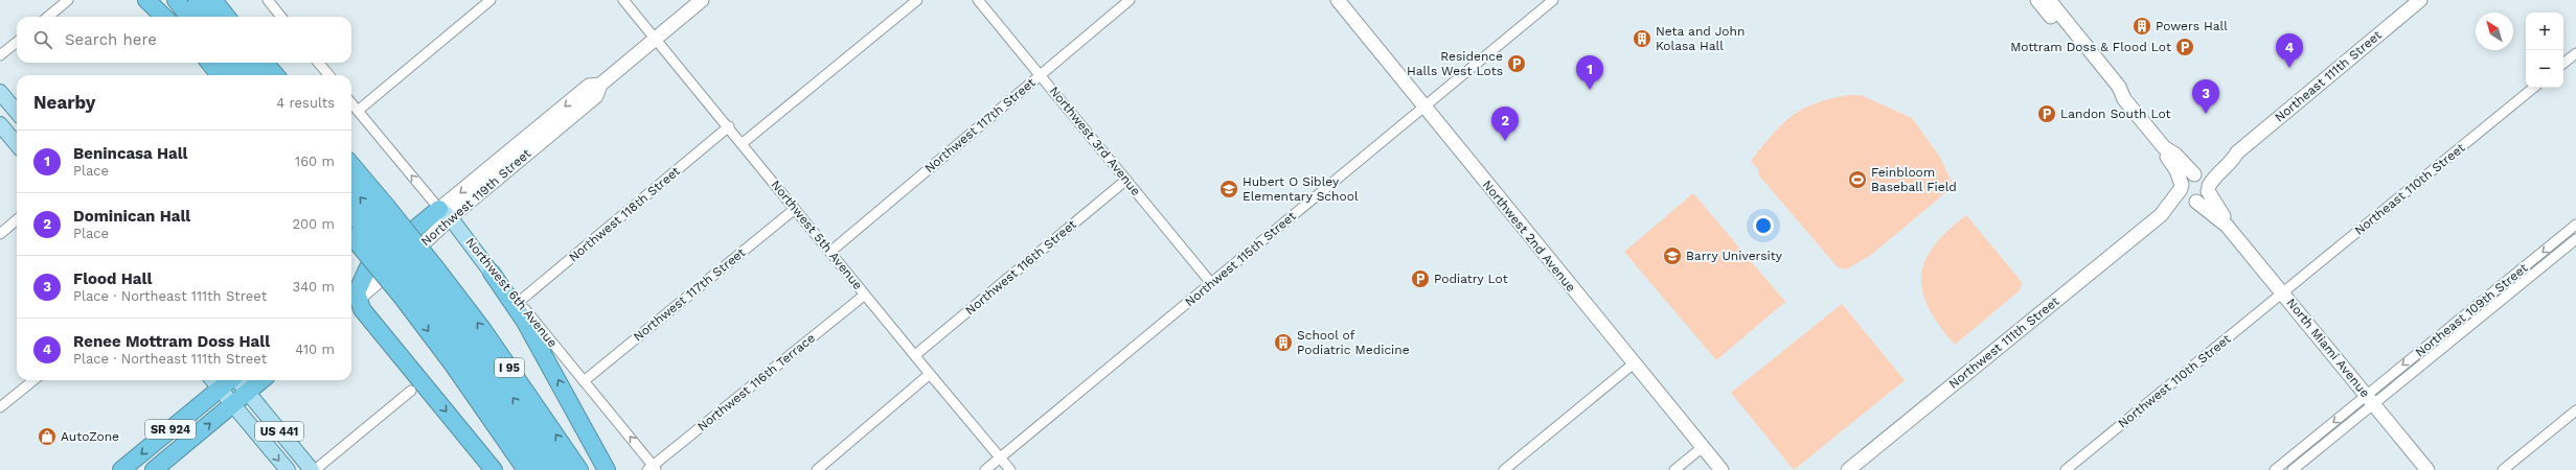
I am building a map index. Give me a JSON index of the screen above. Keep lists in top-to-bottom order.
{
  "streets": {
    "highway": ["Northwest 119th Street", "I 95", "SR 924"],
    "main road": ["Northwest 6th Avenue", "US 441"],
    "street": [
      "Northeast 111th Street",
      "Northwest 117th Street",
      "Northwest 3rd Avenue",
      "Northeast 110th Street",
      "Northwest 118th Street",
      "Northwest 5th Avenue",
      "Northwest 2nd Avenue",
      "Northwest 115th Street",
      "Northwest 116th Street",
      "Northeast 109th Street",
      "Northwest 111th Street",
      "North Miami Avenue",
      "Northwest 110th Street",
      "Northwest 116th Terrace"
    ]
  },
  "crossings": [
    ["Northeast 111th Street", "Northwest 111th Street"],
    ["Northeast 111th Street", "North Miami Avenue"],
    ["Northwest 117th Street", "Northwest 3rd Avenue"],
    ["Northwest 117th Street", "Northwest 5th Avenue"],
    ["Northwest 117th Street", "Northwest 6th Avenue"],
    ["Northwest 3rd Avenue", "Northwest 115th Street"],
    ["Northwest 3rd Avenue", "Northwest 116th Street"],
    ["Northeast 110th Street", "North Miami Avenue"],
    ["Northeast 110th Street", "Northwest 110th Street"],
    ["Northwest 119th Street", "Northwest 5th Avenue"],
    ["Northwest 119th Street", "Northwest 6th Avenue"],
    ["Northwest 118th Street", "Northwest 5th Avenue"],
    ["Northwest 118th Street", "Northwest 6th Avenue"],
    ["Northwest 5th Avenue", "Northwest 115th Street"],
    ["Northwest 5th Avenue", "Northwest 116th Street"],
    ["Northwest 5th Avenue", "Northwest 116th Terrace"],
    ["Northwest 2nd Avenue", "Northwest 115th Street"],
    ["Northwest 6th Avenue", "Northwest 116th Terrace"],
    ["Northeast 109th Street", "North Miami Avenue"],
    ["Northwest 111th Street", "North Miami Avenue"],
    ["North Miami Avenue", "Northwest 110th Street"],
    ["SR 924", "US 441"]
  ],
  "one_way": ["Northwest 6th Avenue"],
  "places": {
    "building": ["Powers Hall", "Neta and John Kolasa Hall", "School of Podiatric Medicine"],
    "parking": [
      "Mottram Doss & Flood Lot",
      "Residence Halls West Lots",
      "Landon South Lot",
      "Podiatry Lot"
    ],
    "sports": ["Feinbloom Baseball Field"],
    "school or university": ["Hubert O Sibley Elementary School", "Barry University"],
    "shop": ["AutoZone"]
  },
  "north": "top left",
  "page": {
    "map_buttons": ["+", "−"],
    "search": "Search here",
    "pins": [
      "4",
      "1",
      "3",
      "2"
    ],
    "heading": ["Nearby", "4 results"],
    "list": [
      {
        "mark": "1",
        "name": "Benincasa Hall",
        "note": "Place",
        "value": "160 m"
      },
      {
        "mark": "2",
        "name": "Dominican Hall",
        "note": "Place",
        "value": "200 m"
      },
      {
        "mark": "3",
        "name": "Flood Hall",
        "note": "Place · Northeast 111th Street",
        "value": "340 m"
      },
      {
        "mark": "4",
        "name": "Renee Mottram Doss Hall",
        "note": "Place · Northeast 111th Street",
        "value": "410 m"
      }
    ]
  }
}
